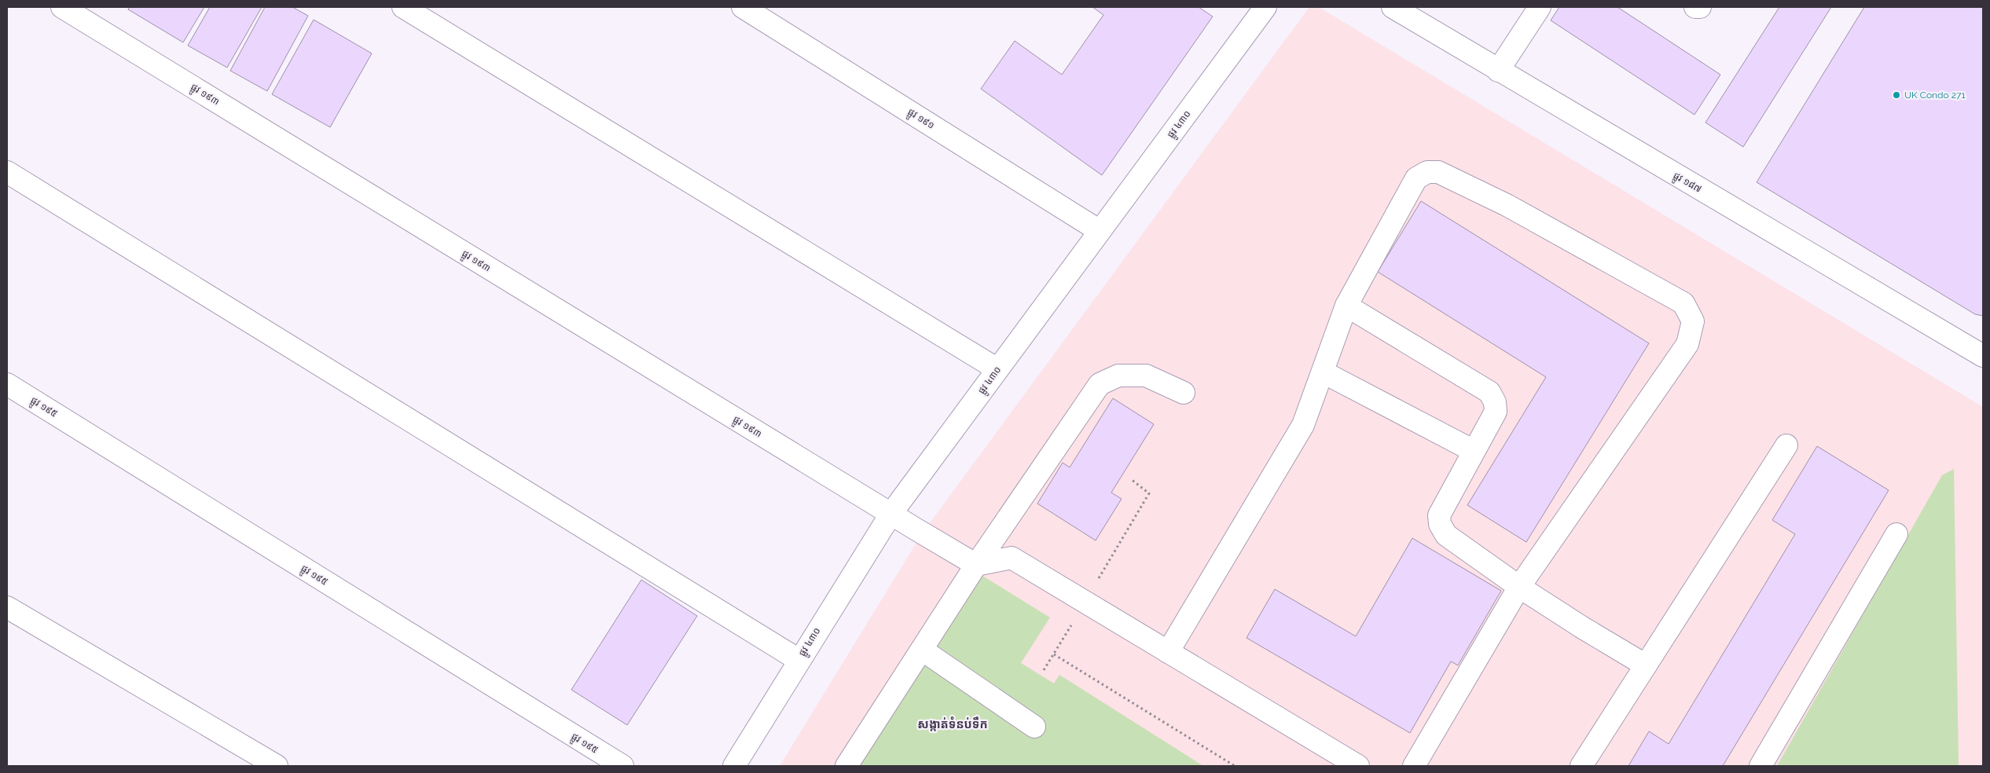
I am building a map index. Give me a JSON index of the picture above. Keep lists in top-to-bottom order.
{
  "streets": {
    "street": [
      "ផ្លូវ ១៩៣",
      "ផ្លូវ ១៩១",
      "ផ្លូវ ៤៣០",
      "ផ្លូវ ១៨៧",
      "ផ្លូវ ១៩៥"
    ]
  },
  "crossings": [
    ["ផ្លូវ ១៩៣", "ផ្លូវ ៤៣០"],
    ["ផ្លូវ ១៩១", "ផ្លូវ ៤៣០"]
  ],
  "districts": ["សង្កាត់ទំនប់ទឹក"],
  "places": ["UK Condo 271"]
}
